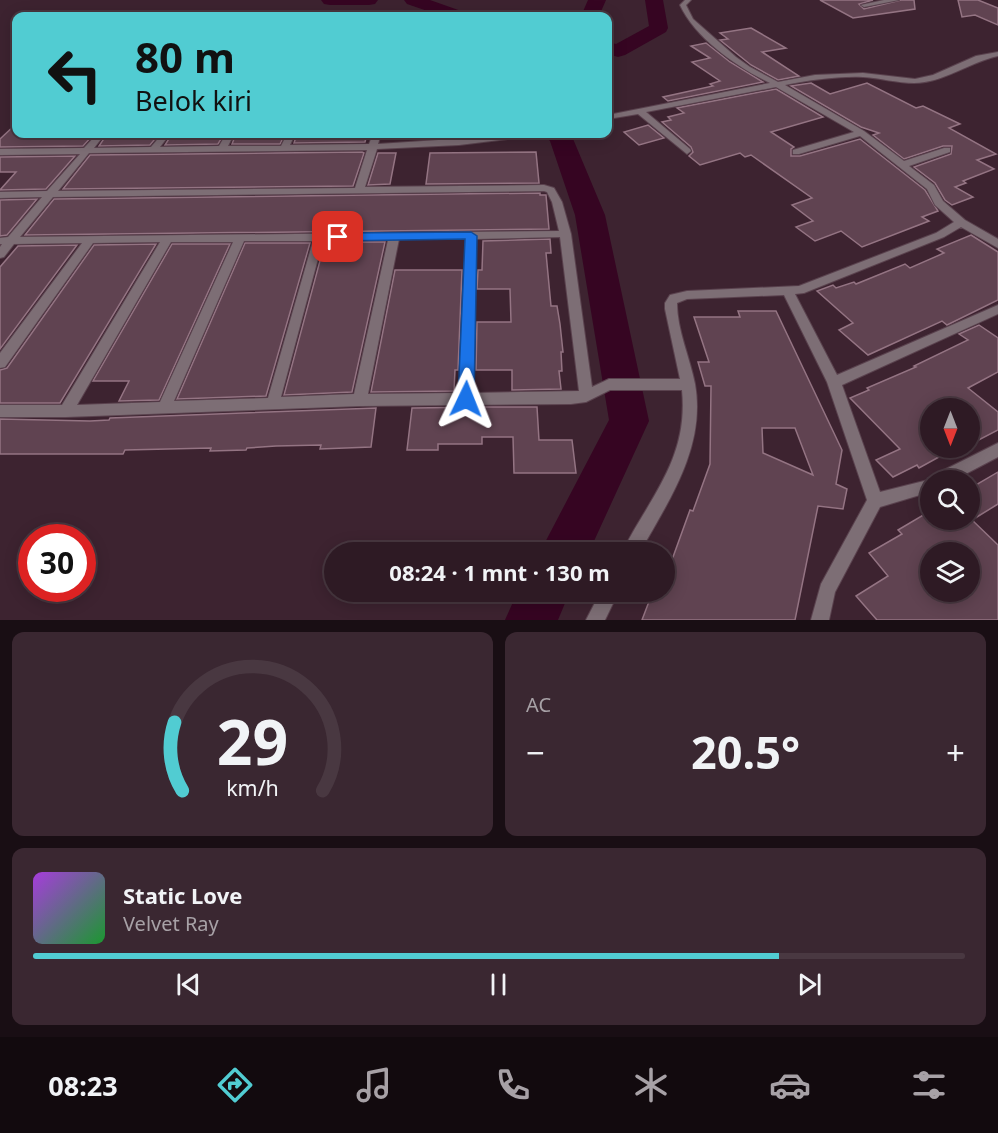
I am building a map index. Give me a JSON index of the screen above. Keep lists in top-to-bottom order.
{
  "north": "bottom",
  "page": {
    "turn": ["80 m", "Belok kiri"],
    "limit": "30",
    "trip": "08:24 · 1 mnt · 130 m",
    "tile": "AC",
    "heat": ["−", "20.5°", "+"],
    "song": ["Static Love", "Velvet Ray"],
    "tabs": "08:23",
    "gauge": ["29", "km/h"]
  }
}
